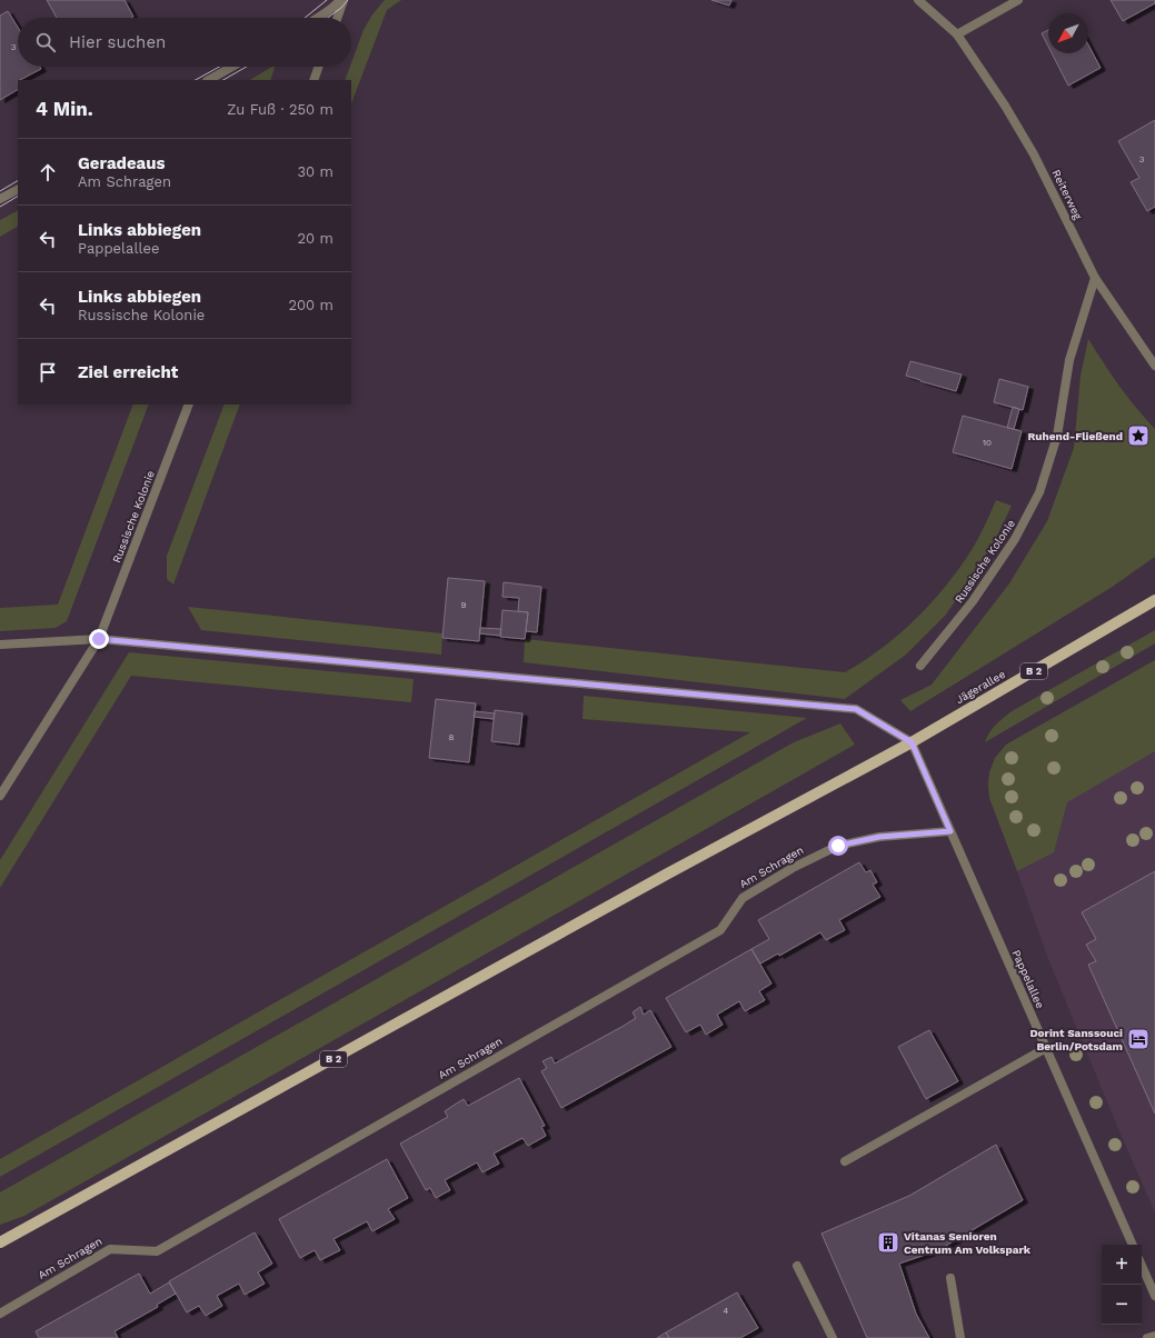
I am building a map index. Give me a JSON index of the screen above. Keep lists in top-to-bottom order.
{
  "streets": {
    "main road": ["B 2", "Jägerallee"],
    "street": [
      "Reiterweg",
      "Russische Kolonie",
      "Am Schragen",
      "Pappelallee"
    ]
  },
  "crossings": [
    ["Reiterweg", "Russische Kolonie"],
    ["B 2", "Jägerallee"],
    ["B 2", "Pappelallee"],
    ["Jägerallee", "Pappelallee"],
    ["Am Schragen", "Pappelallee"]
  ],
  "places": {
    "place": ["Ruhend-Fließend"],
    "hotel": ["Dorint Sanssouci Berlin/Potsdam"],
    "building": ["Vitanas Senioren Centrum Am Volkspark"]
  },
  "house_numbers": [
    "3",
    "3",
    "10",
    "9",
    "8",
    "4"
  ],
  "north": "bottom left",
  "page": {
    "search": "Hier suchen",
    "heading": ["4 Min.", "Zu Fuß · 250 m"],
    "list": [
      ["Geradeaus", "Am Schragen", "30 m"],
      ["Links abbiegen", "Pappelallee", "20 m"],
      ["Links abbiegen", "Russische Kolonie", "200 m"],
      "Ziel erreicht"
    ],
    "map_buttons": ["+", "−"]
  }
}
